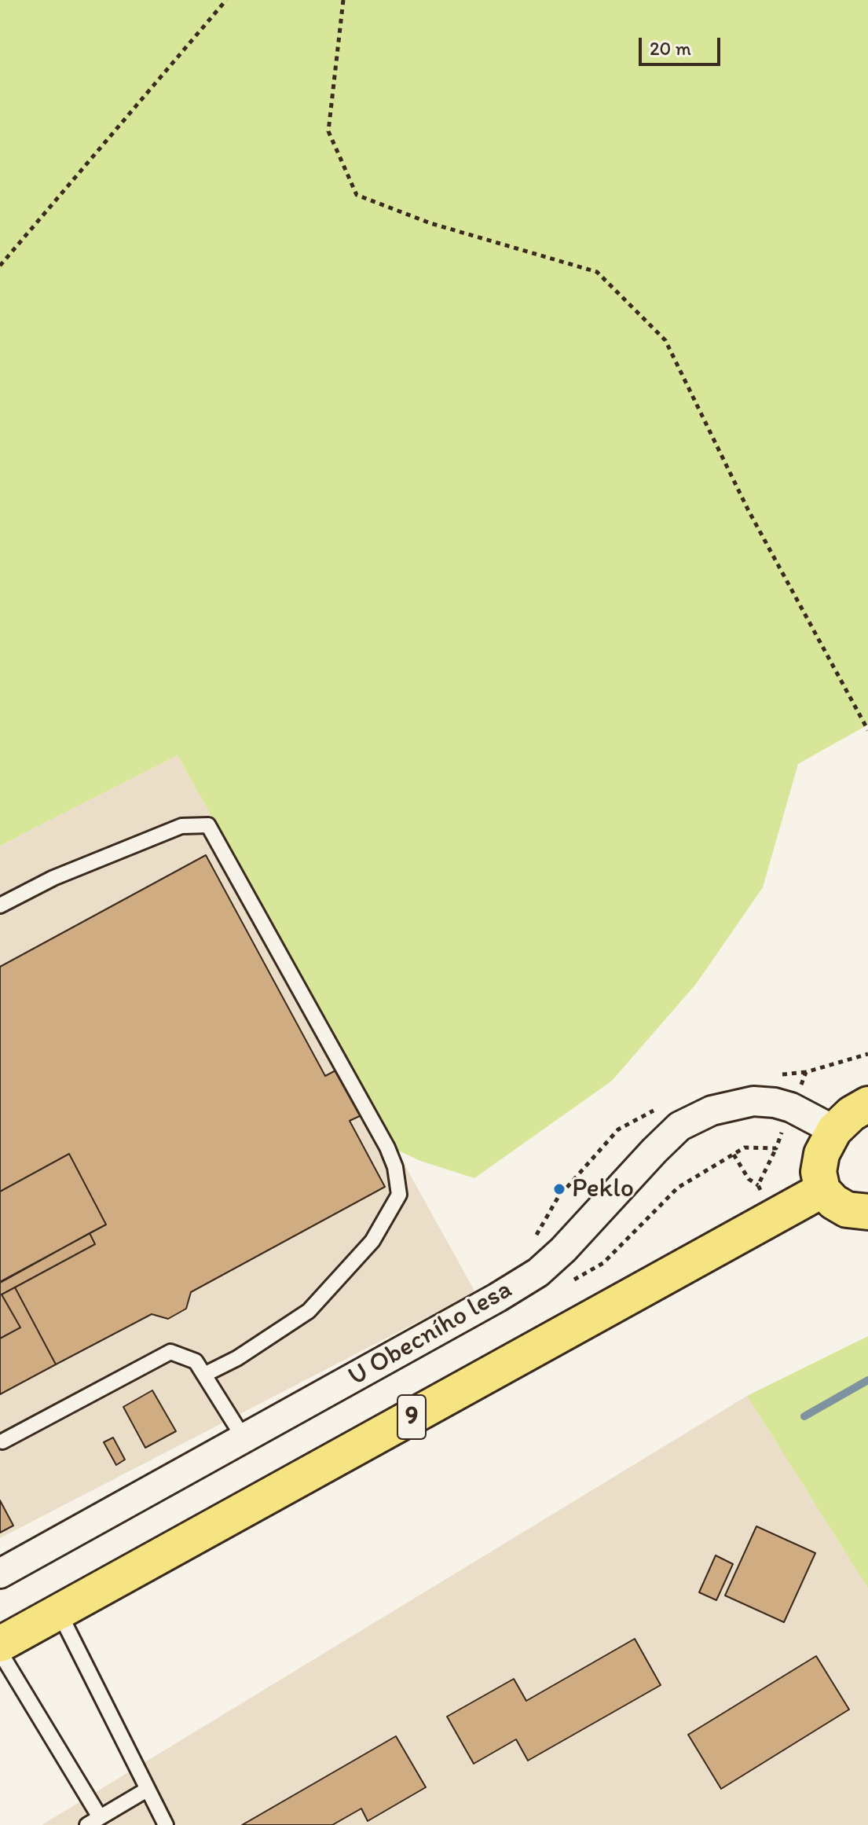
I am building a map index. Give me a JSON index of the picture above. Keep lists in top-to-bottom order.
{
  "streets": {
    "main road": ["9"],
    "street": ["U Obecního lesa"]
  },
  "places": ["Peklo"],
  "scale_bar": "20 m"
}
